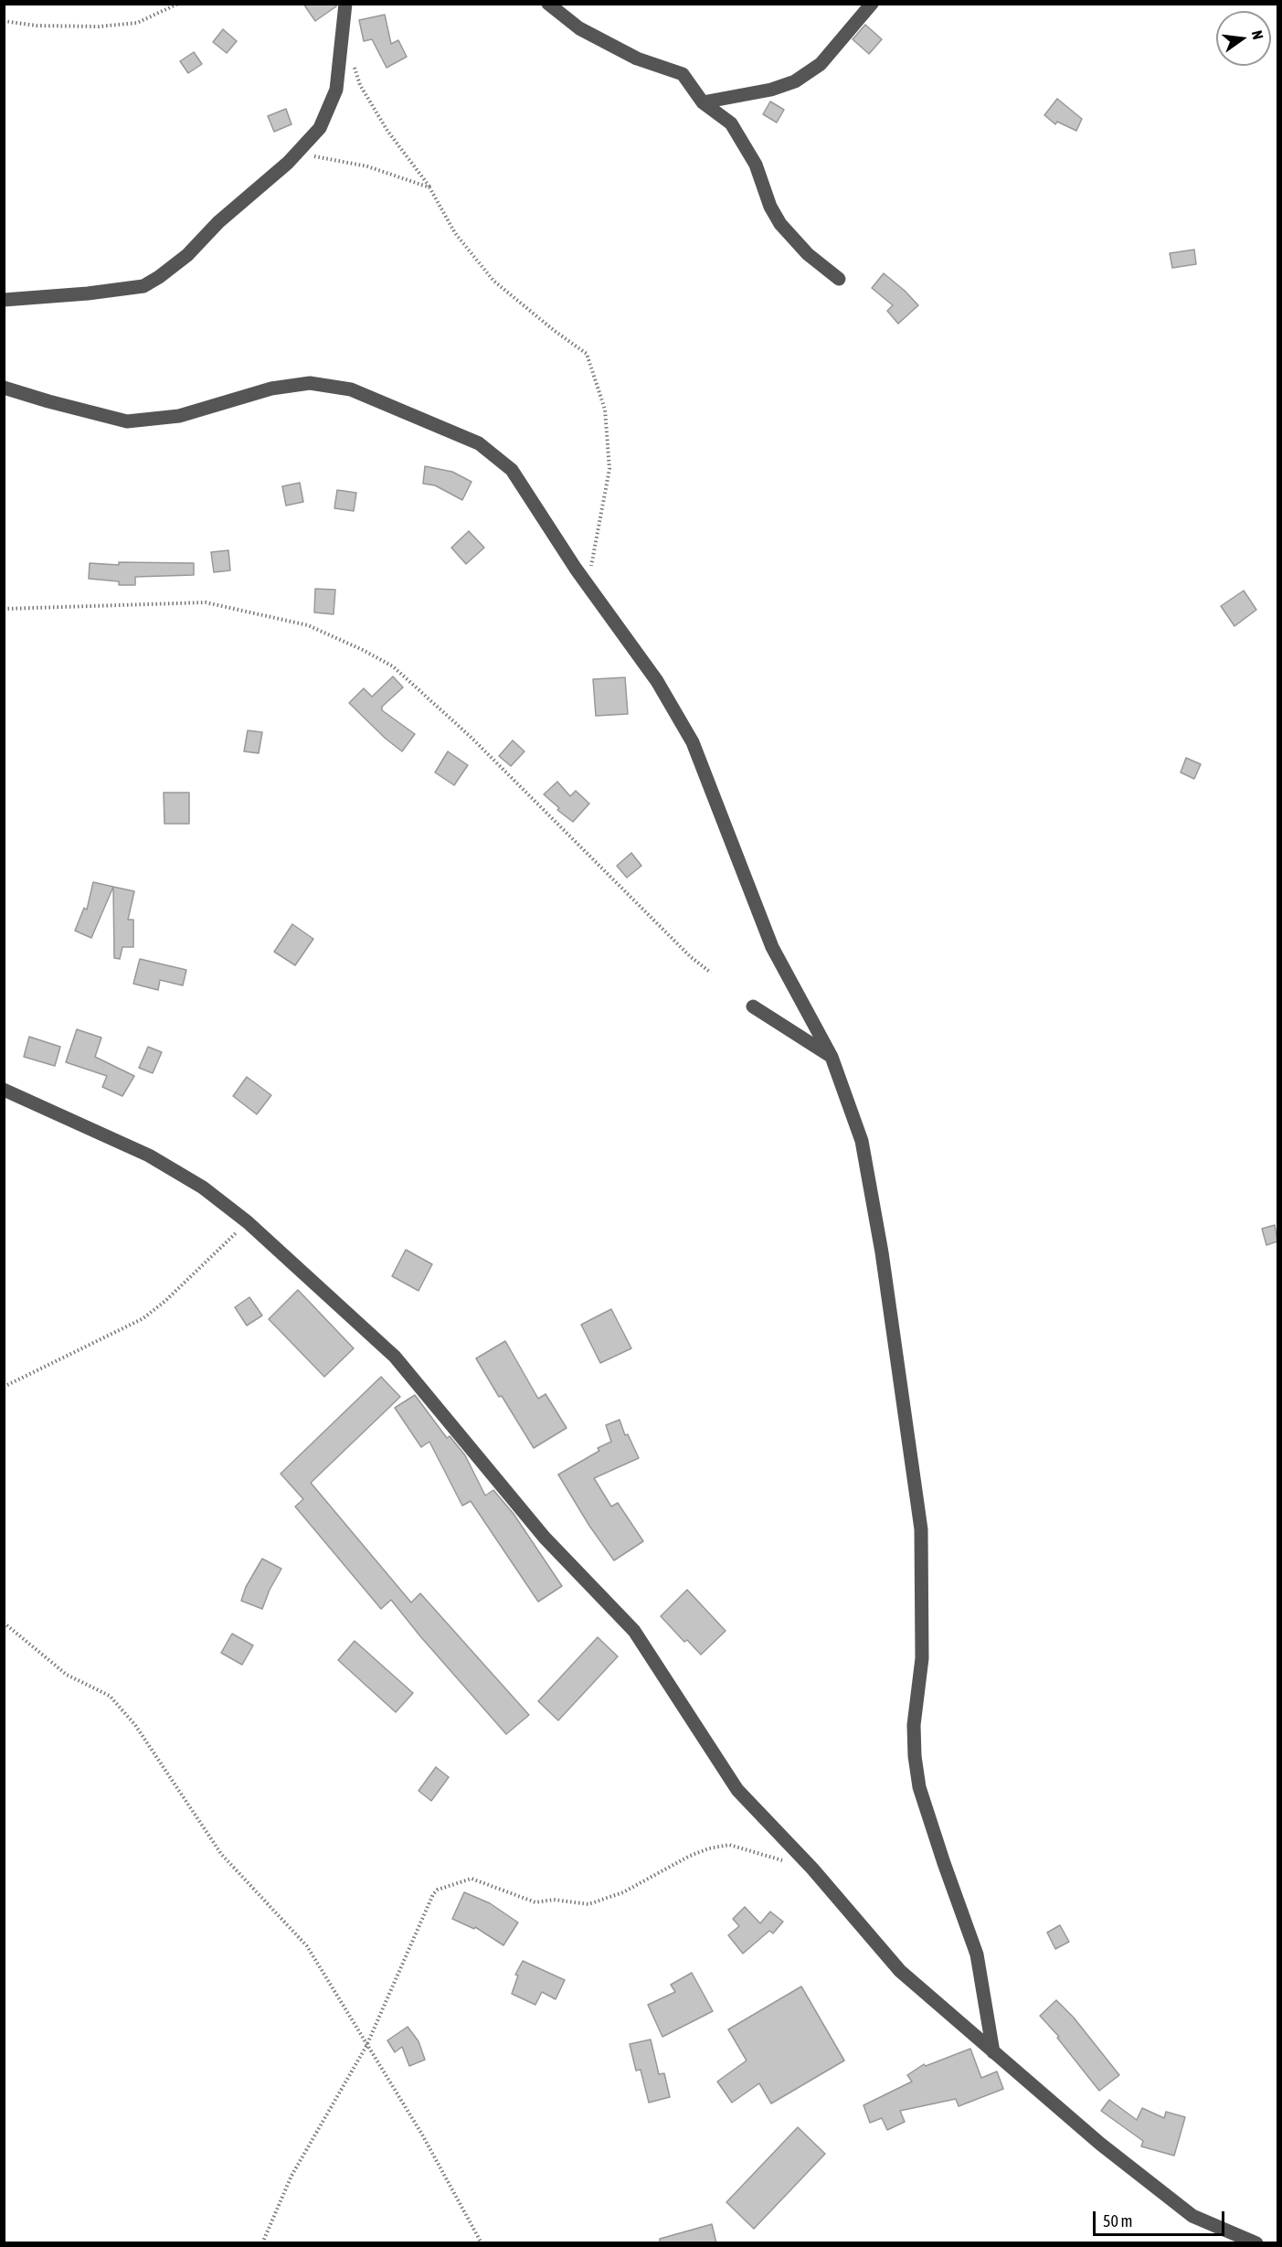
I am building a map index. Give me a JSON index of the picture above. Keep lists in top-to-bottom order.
{
  "scale_bar": "50 m",
  "north": "right"
}
